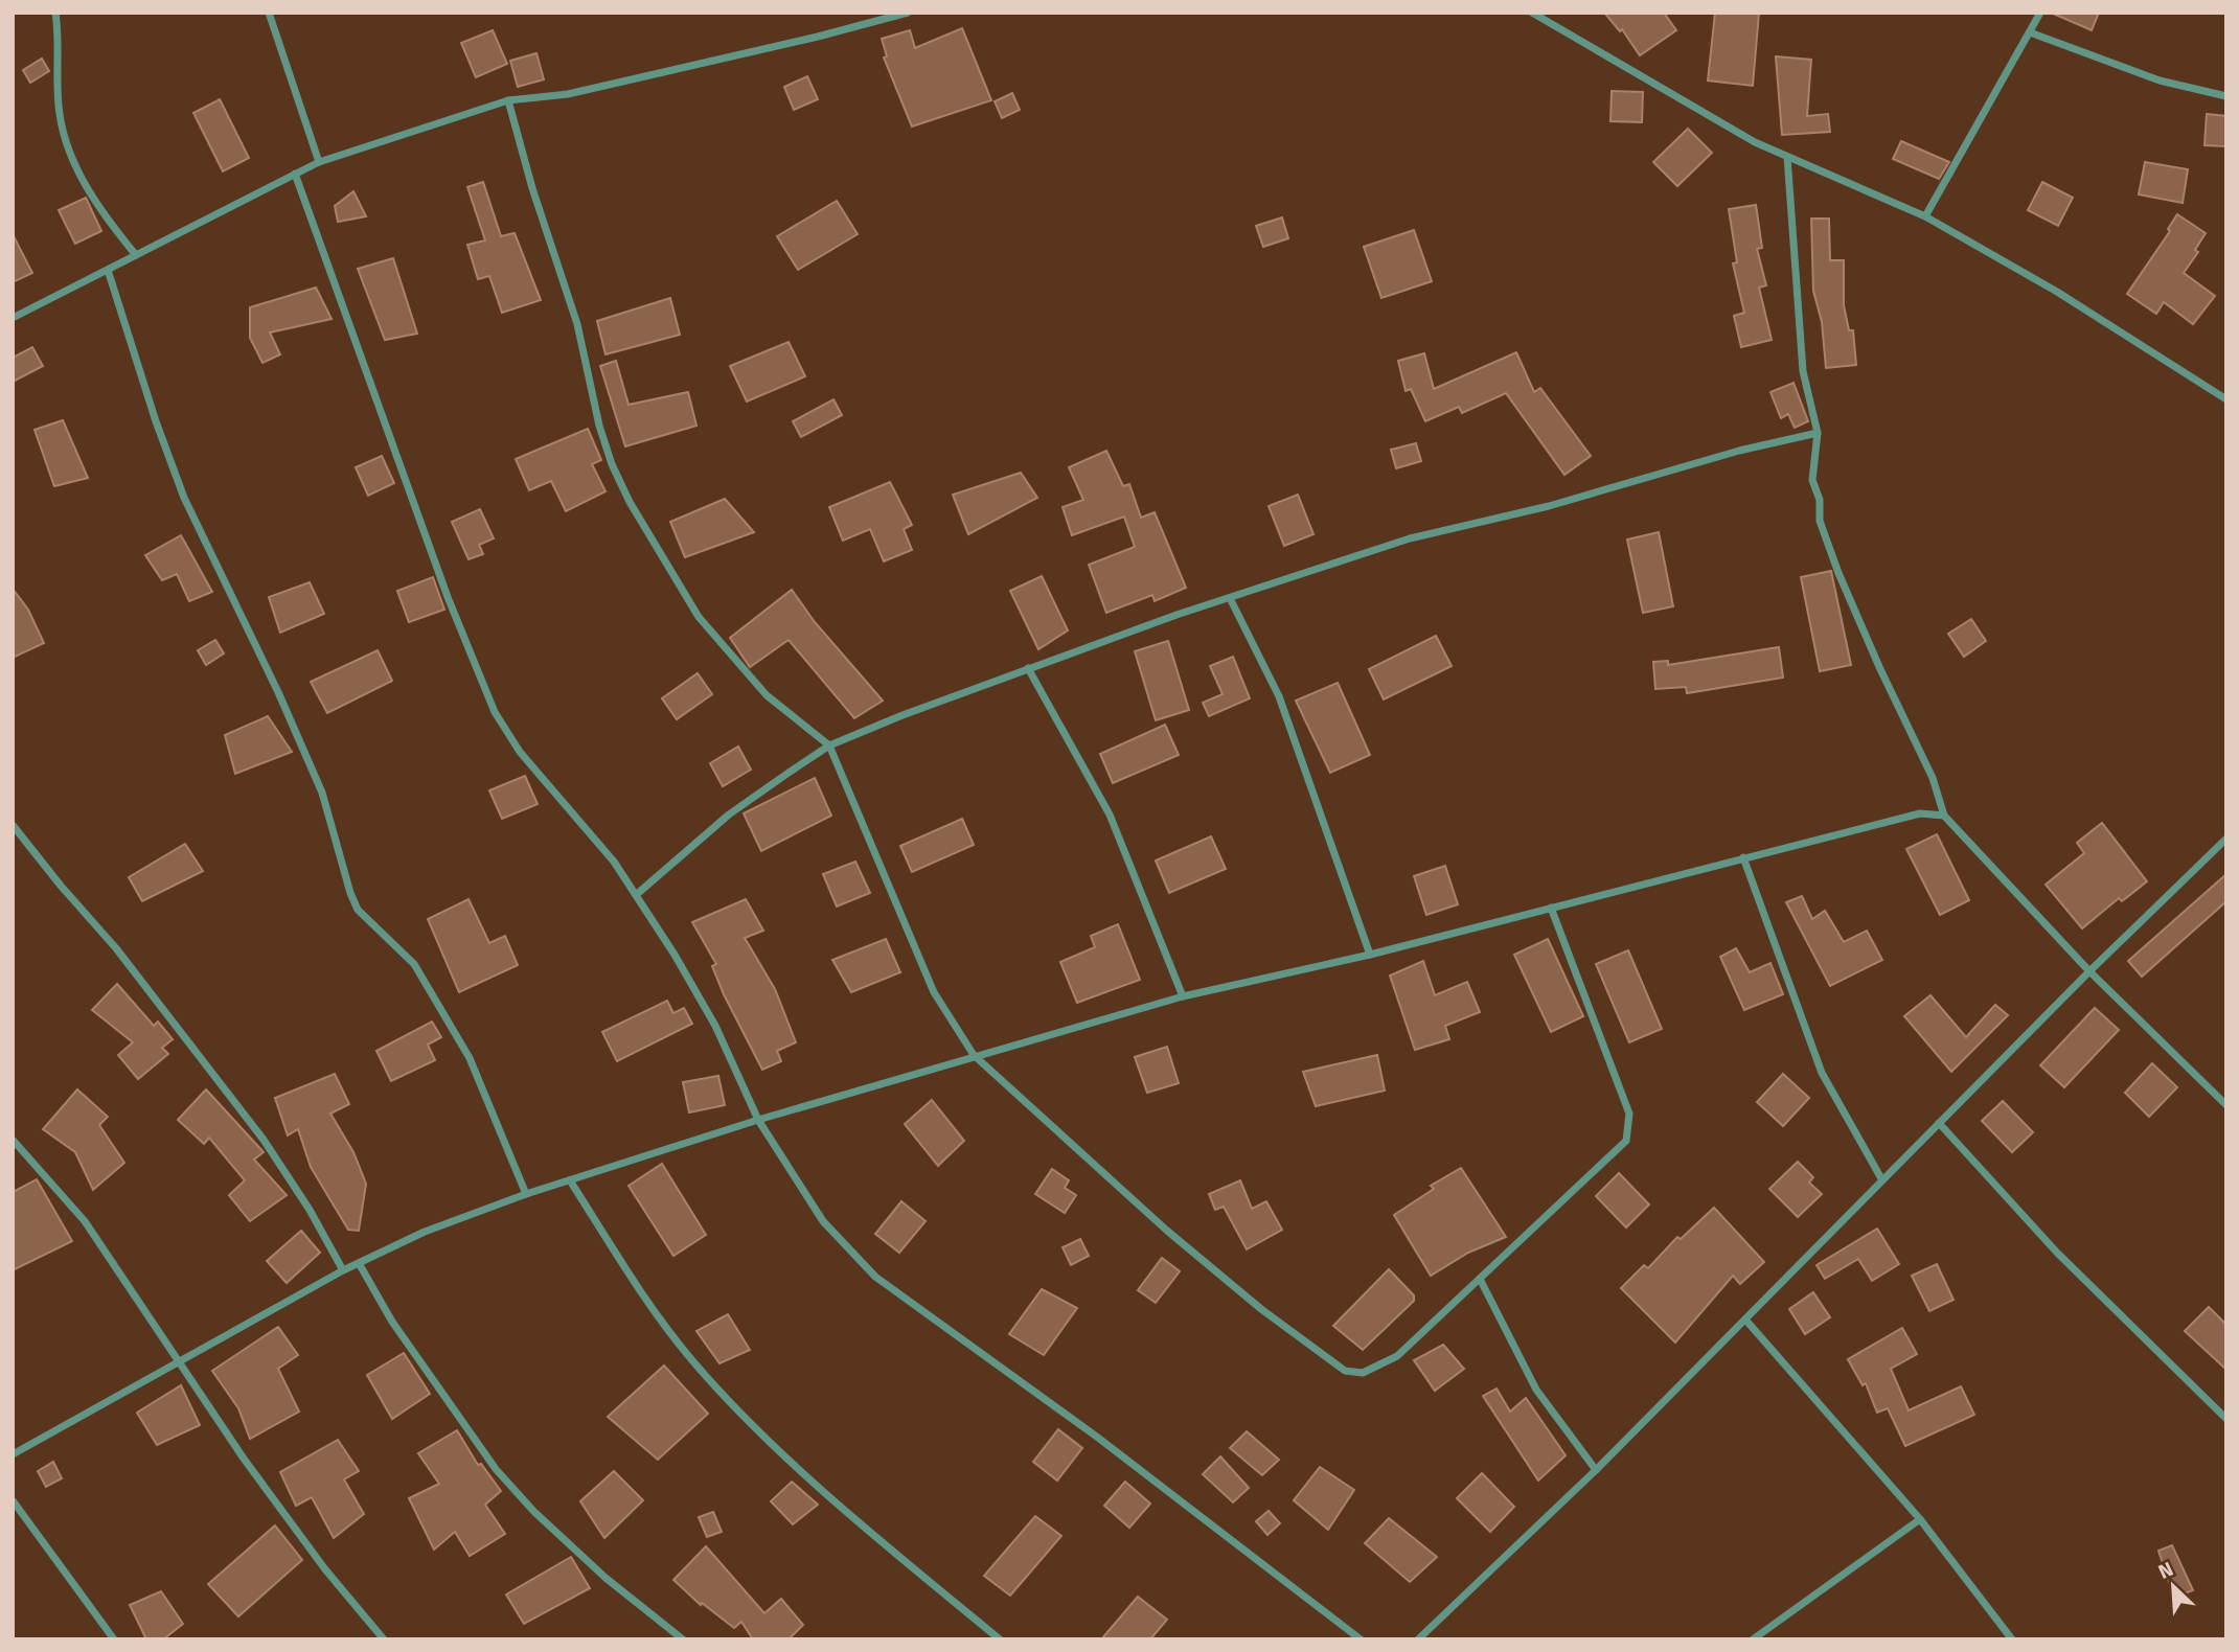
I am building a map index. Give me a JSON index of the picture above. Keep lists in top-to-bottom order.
{
  "north": "top left"
}
